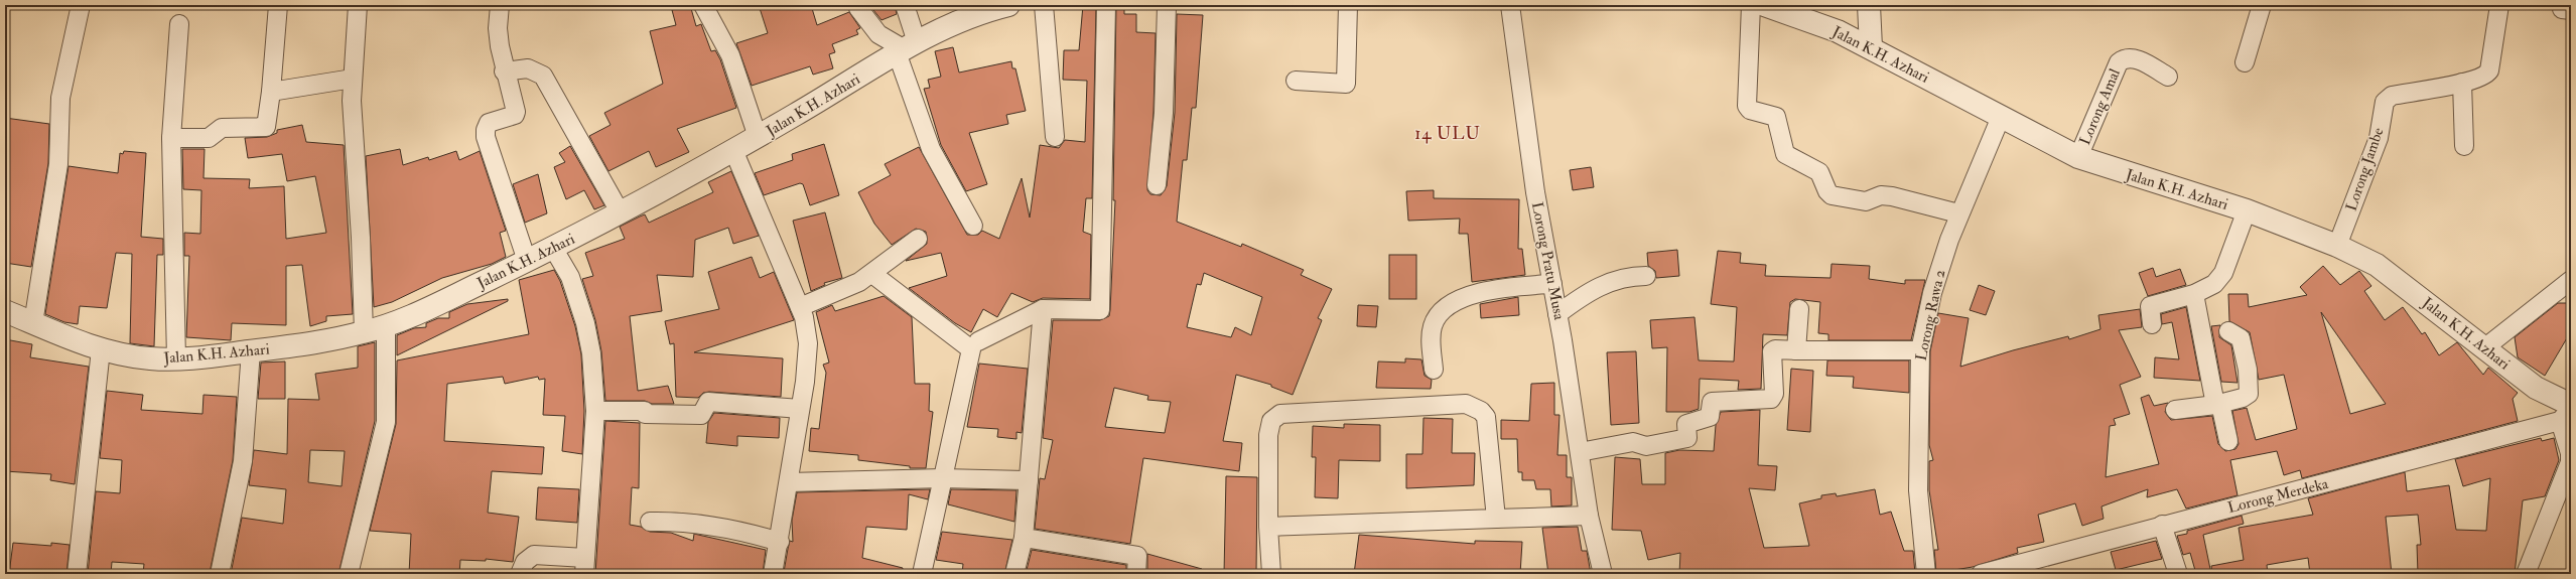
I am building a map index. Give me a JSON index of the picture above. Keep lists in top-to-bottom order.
{
  "streets": {
    "street": [
      "Jalan K.H. Azhari",
      "Lorong Amal",
      "Lorong Jambe",
      "Lorong Pratu Musa",
      "Lorong Rawa 2",
      "Lorong Merdeka"
    ]
  },
  "crossings": [
    ["Jalan K.H. Azhari", "Lorong Amal"],
    ["Jalan K.H. Azhari", "Lorong Jambe"],
    ["Jalan K.H. Azhari", "Lorong Rawa 2"],
    ["Jalan K.H. Azhari", "Lorong Merdeka"]
  ],
  "districts": ["14 ULU"]
}
